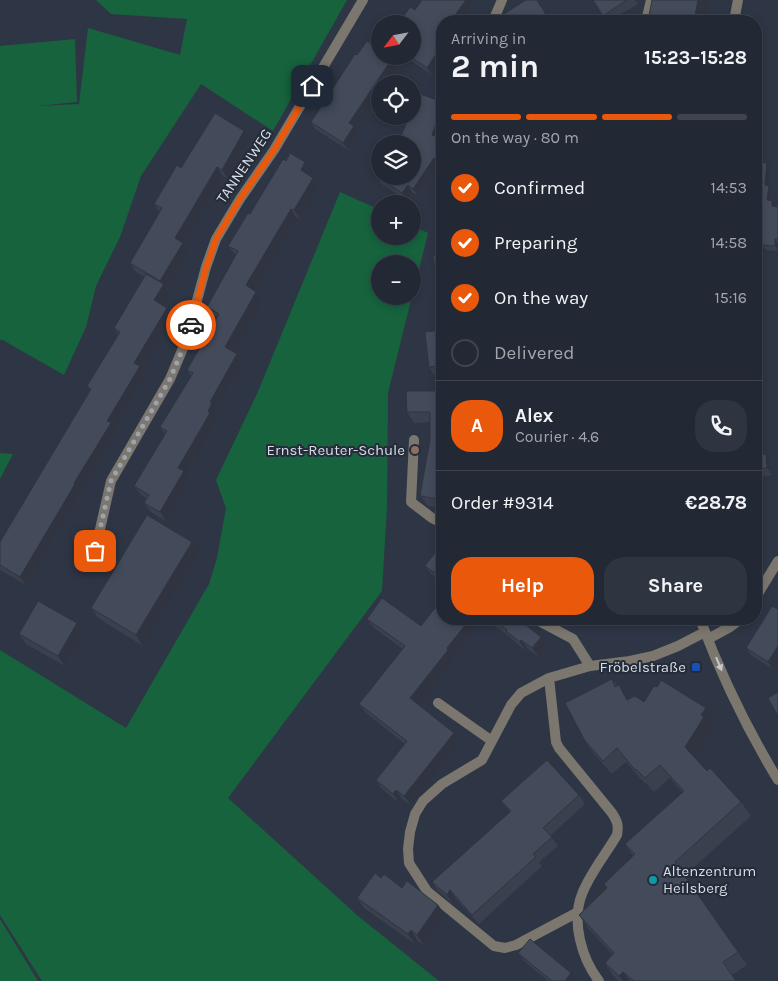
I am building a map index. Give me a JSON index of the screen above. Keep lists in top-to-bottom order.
{
  "streets": {
    "street": ["TANNENWEG"]
  },
  "places": {
    "other": ["Ernst-Reuter-Schule", "Altenzentrum Heilsberg"],
    "transit": ["Fröbelstraße"]
  },
  "north": "bottom left",
  "page": {
    "map_buttons": ["+", "−"],
    "heading": ["2 min", "Arriving in", "15:23–15:28"],
    "panel": [
      "Alex",
      "Courier · 4.6",
      "Order #9314",
      "€28.78"
    ],
    "bar": "On the way · 80 m",
    "list": [
      ["Confirmed", "14:53"],
      ["Preparing", "14:58"],
      ["On the way", "15:16"],
      "Delivered"
    ],
    "round": "A",
    "buttons": ["Help", "Share"]
  }
}
